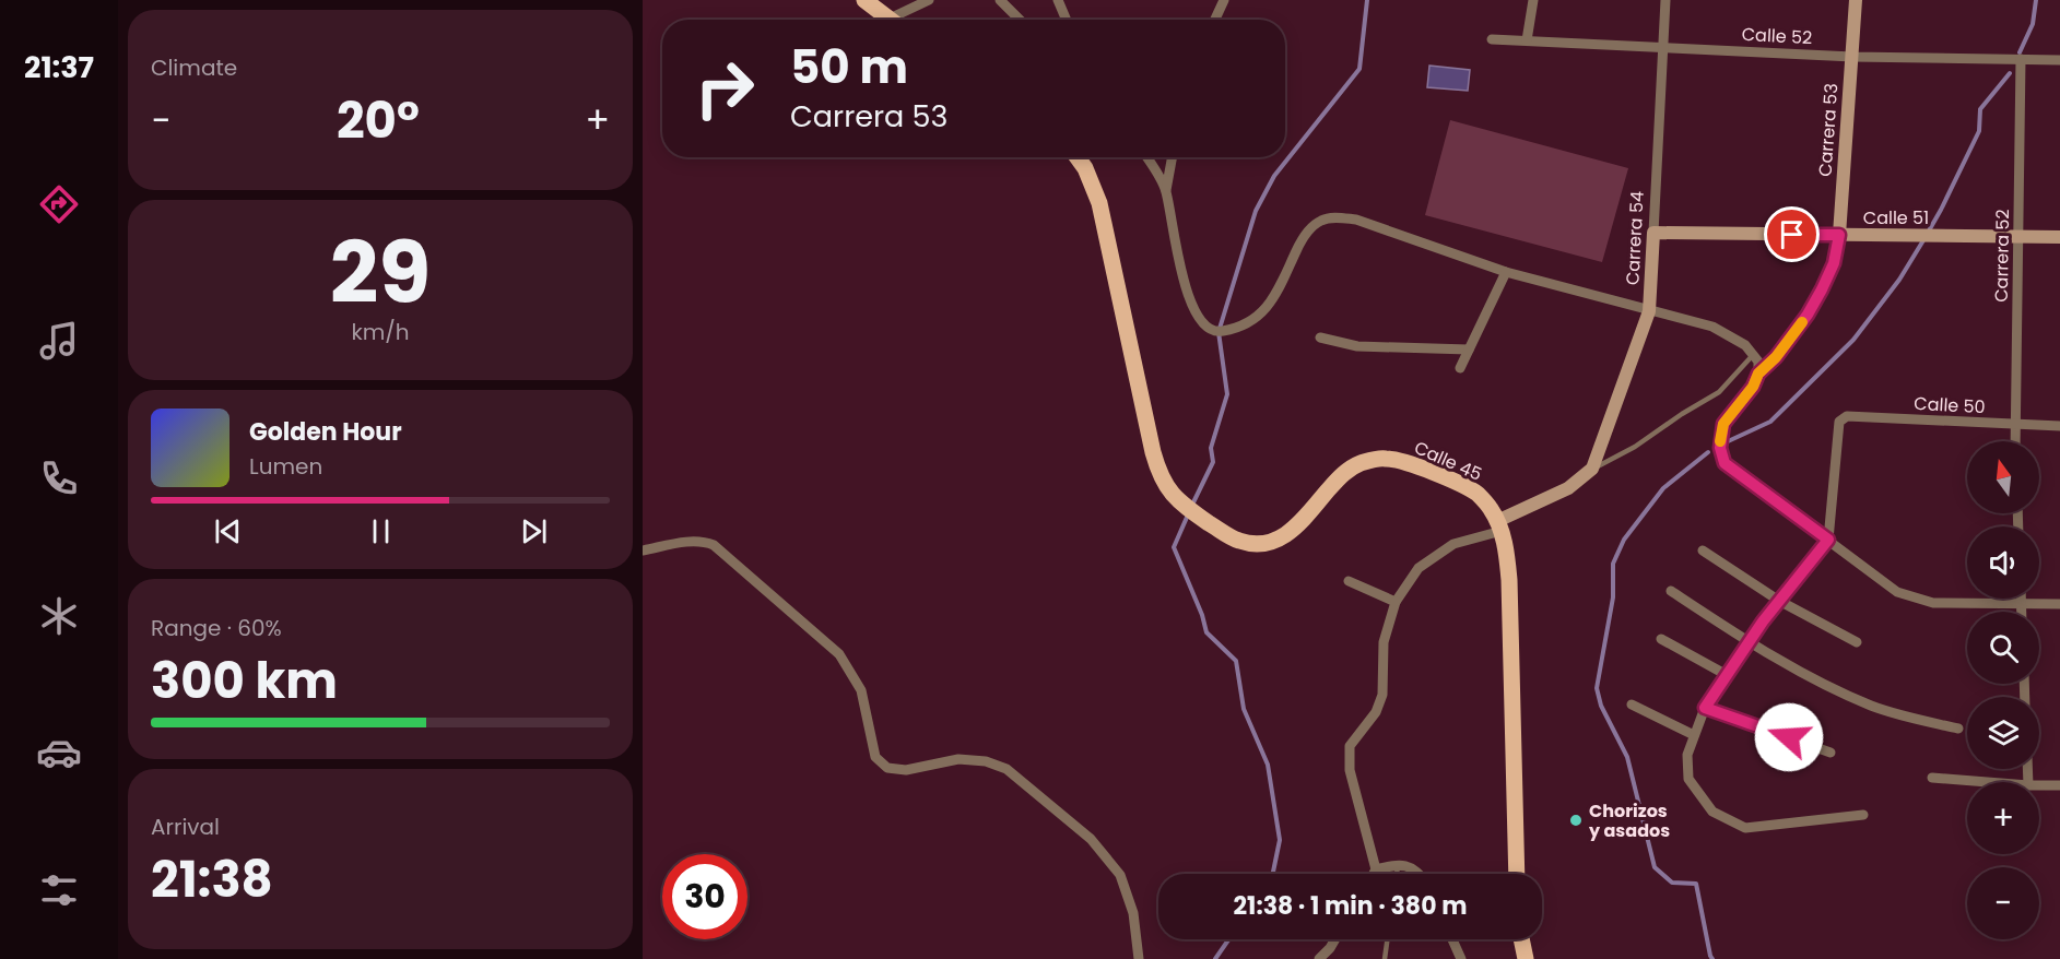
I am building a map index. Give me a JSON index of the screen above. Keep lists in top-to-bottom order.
{
  "streets": {
    "main road": ["Calle 45"],
    "street": [
      "Calle 52",
      "Carrera 53",
      "Calle 51",
      "Carrera 54",
      "Carrera 52",
      "Calle 50"
    ]
  },
  "crossings": [
    ["Calle 52", "Carrera 53"],
    ["Calle 52", "Carrera 54"],
    ["Calle 52", "Carrera 52"],
    ["Carrera 53", "Calle 51"],
    ["Carrera 53", "Calle 50"],
    ["Calle 51", "Carrera 54"],
    ["Calle 51", "Carrera 52"],
    ["Carrera 52", "Calle 50"]
  ],
  "places": ["Chorizos y asados"],
  "north": "top",
  "page": {
    "tabs": "21:37",
    "tile": [
      "Climate",
      ["29", "km/h"],
      ["Range · 60%", "300 km"],
      ["Arrival", "21:38"]
    ],
    "turn": ["50 m", "Carrera 53"],
    "heat": ["−", "20°", "+"],
    "song": ["Golden Hour", "Lumen"],
    "map_buttons": ["+", "−"],
    "limit": "30",
    "trip": "21:38 · 1 min · 380 m"
  }
}
